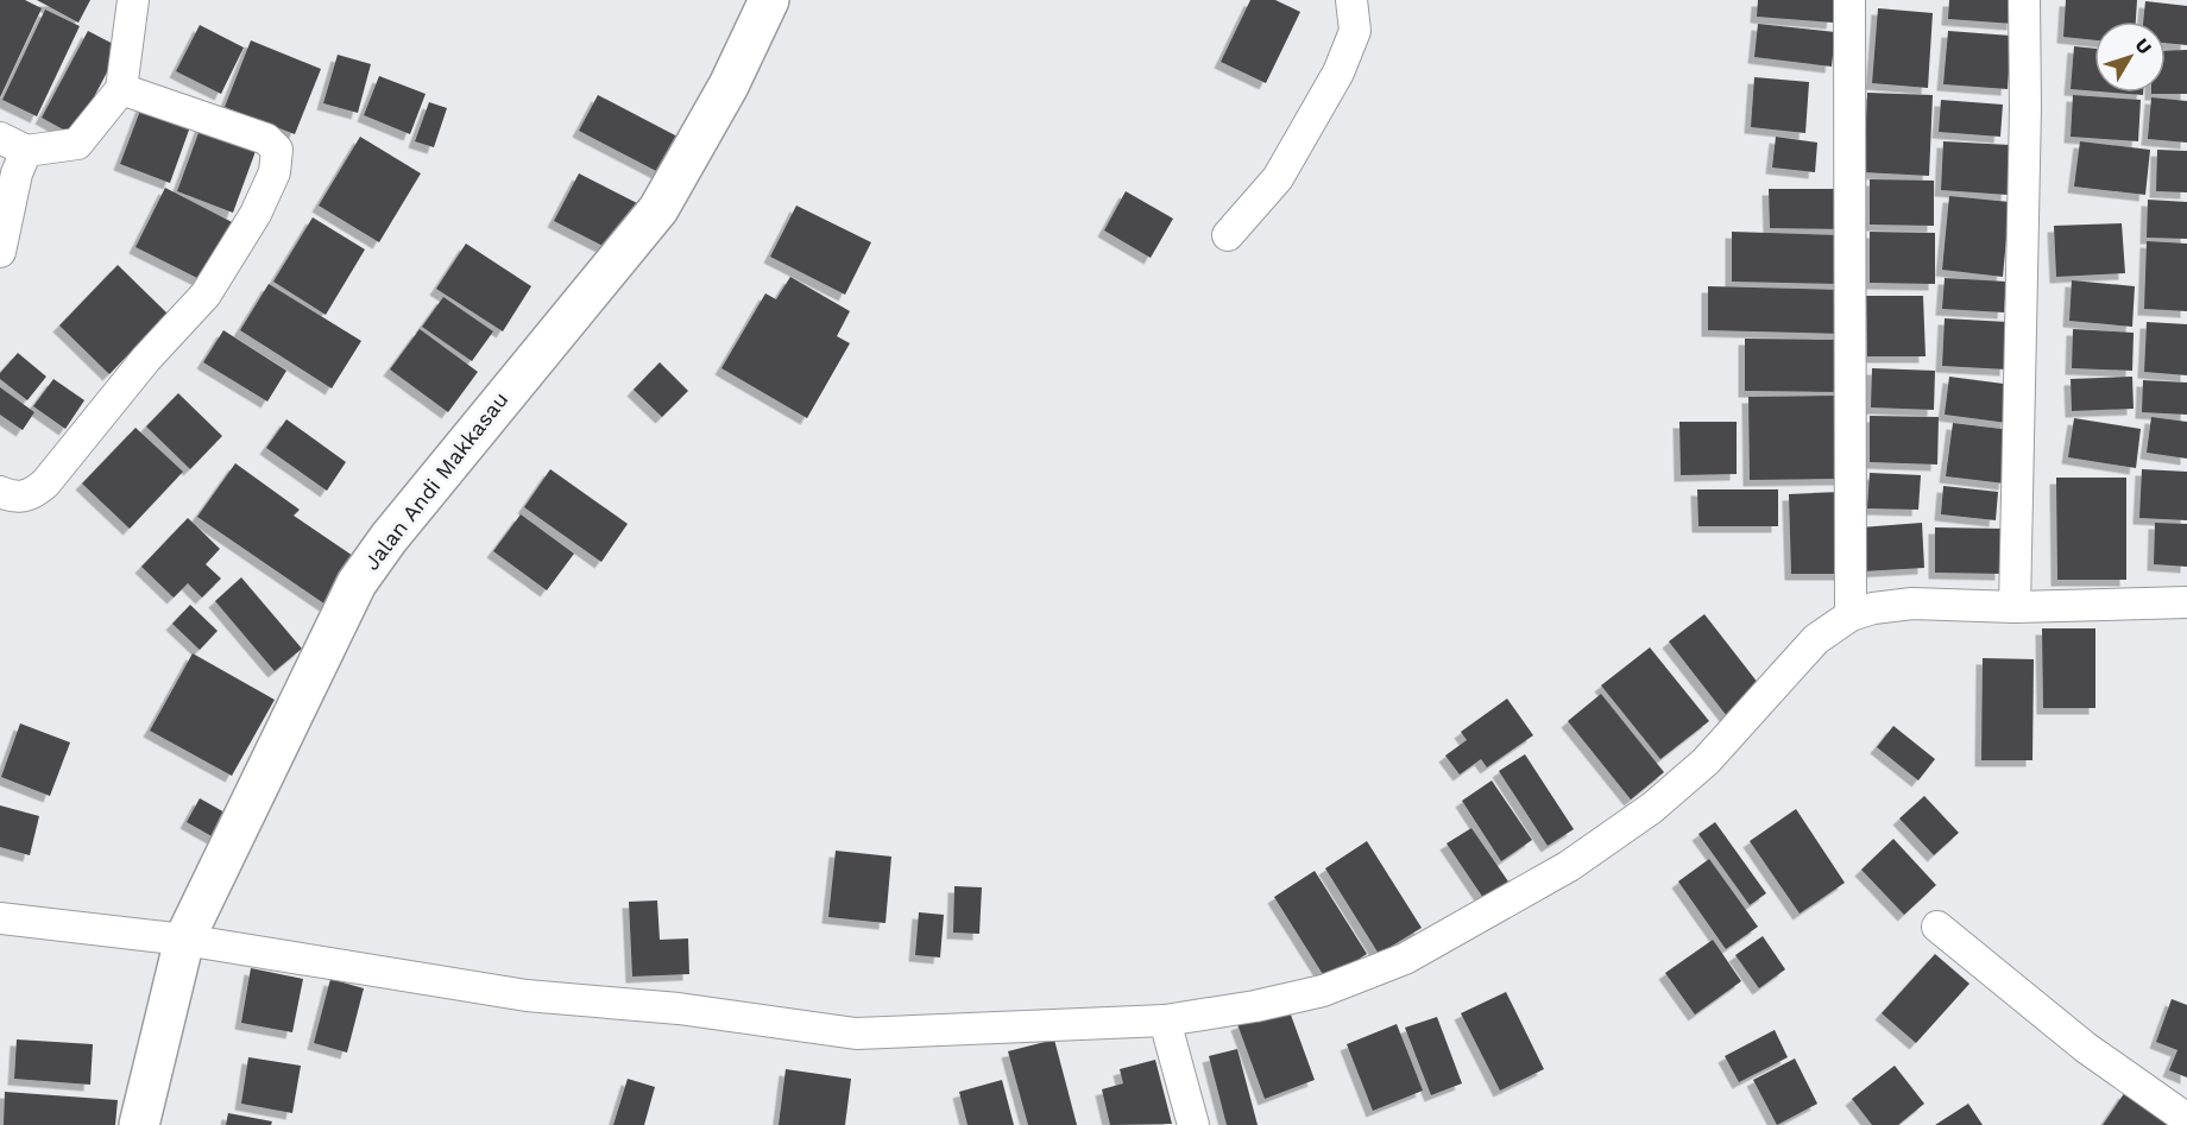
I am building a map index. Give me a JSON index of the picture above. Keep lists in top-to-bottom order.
{
  "streets": {
    "street": ["Jalan Andi Makkasau"]
  },
  "north": "top right"
}
